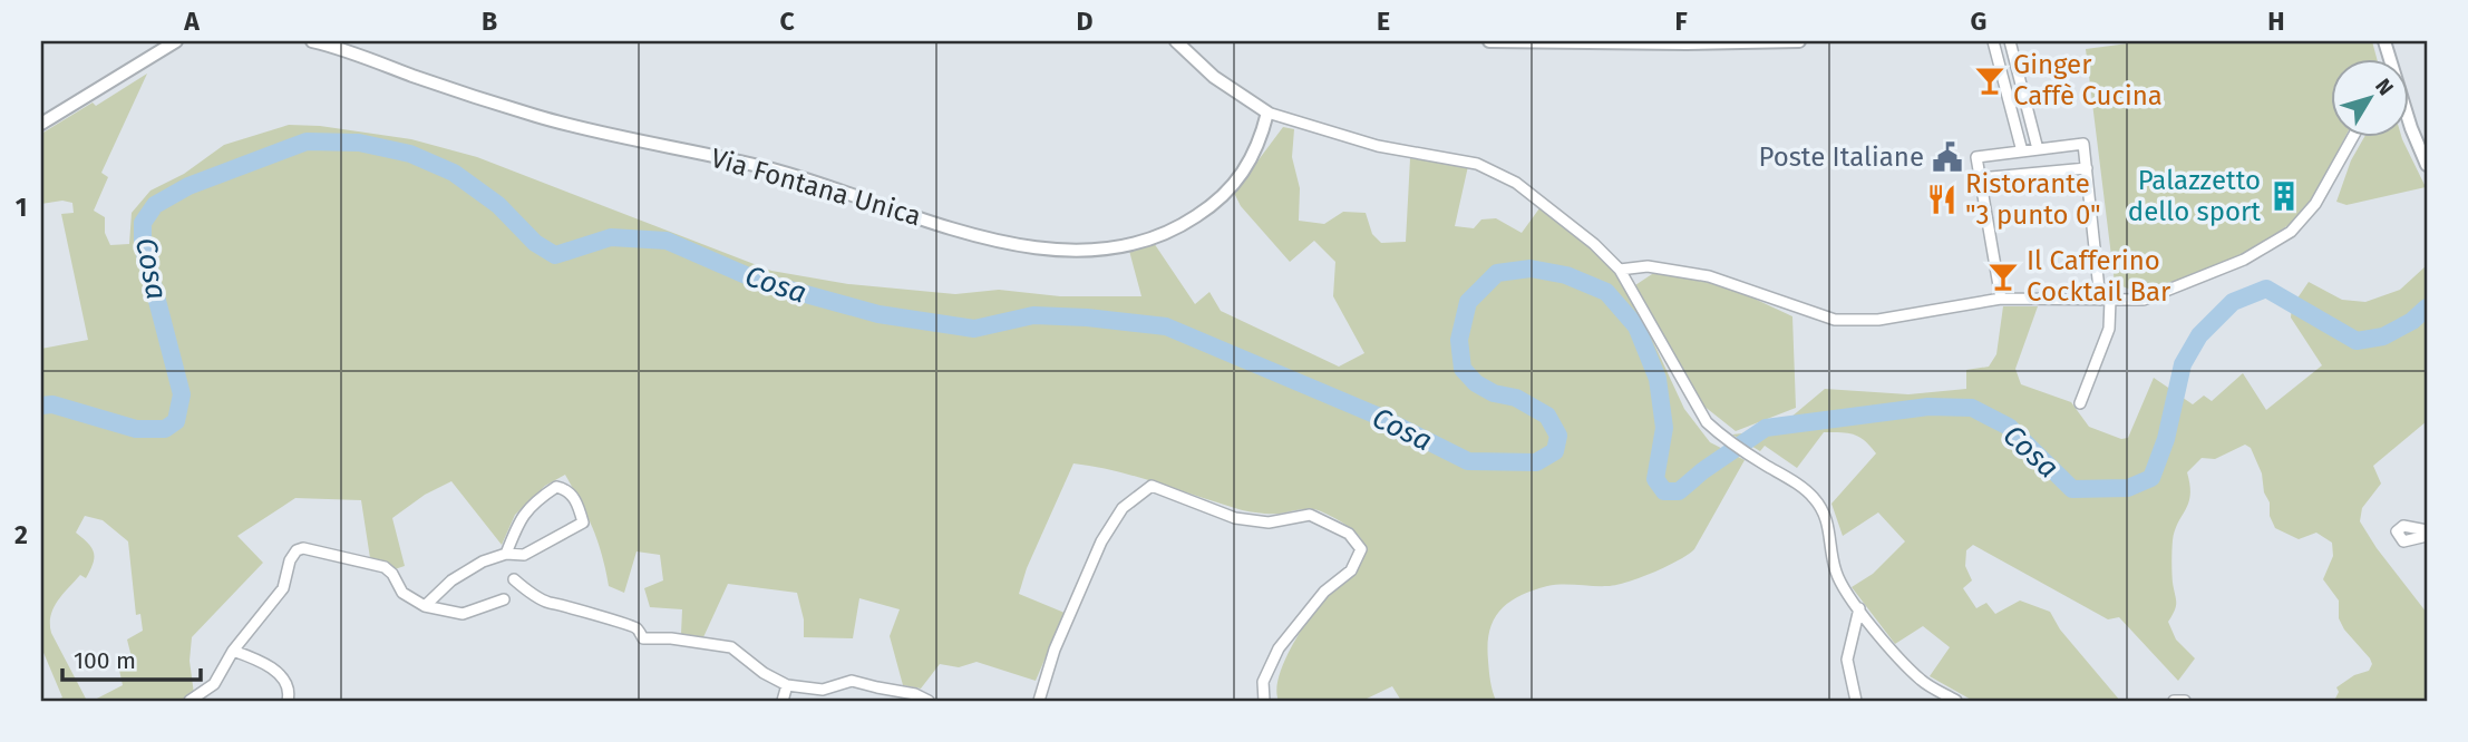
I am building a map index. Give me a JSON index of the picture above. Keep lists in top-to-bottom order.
{
  "streets": {
    "main road": ["Via Fontana Unica"]
  },
  "water": ["Cosa"],
  "places": {
    "bar": ["Ginger Caffè Cucina", "Il Cafferino Cocktail Bar"],
    "public building": ["Poste Italiane"],
    "building": ["Palazzetto dello sport"],
    "restaurant": ["Ristorante \"3 punto 0\""]
  },
  "scale_bar": "100 m",
  "north": "top right",
  "grid": {
    "columns": [
      "A",
      "B",
      "C",
      "D",
      "E",
      "F",
      "G",
      "H"
    ],
    "rows": ["1", "2"]
  }
}
